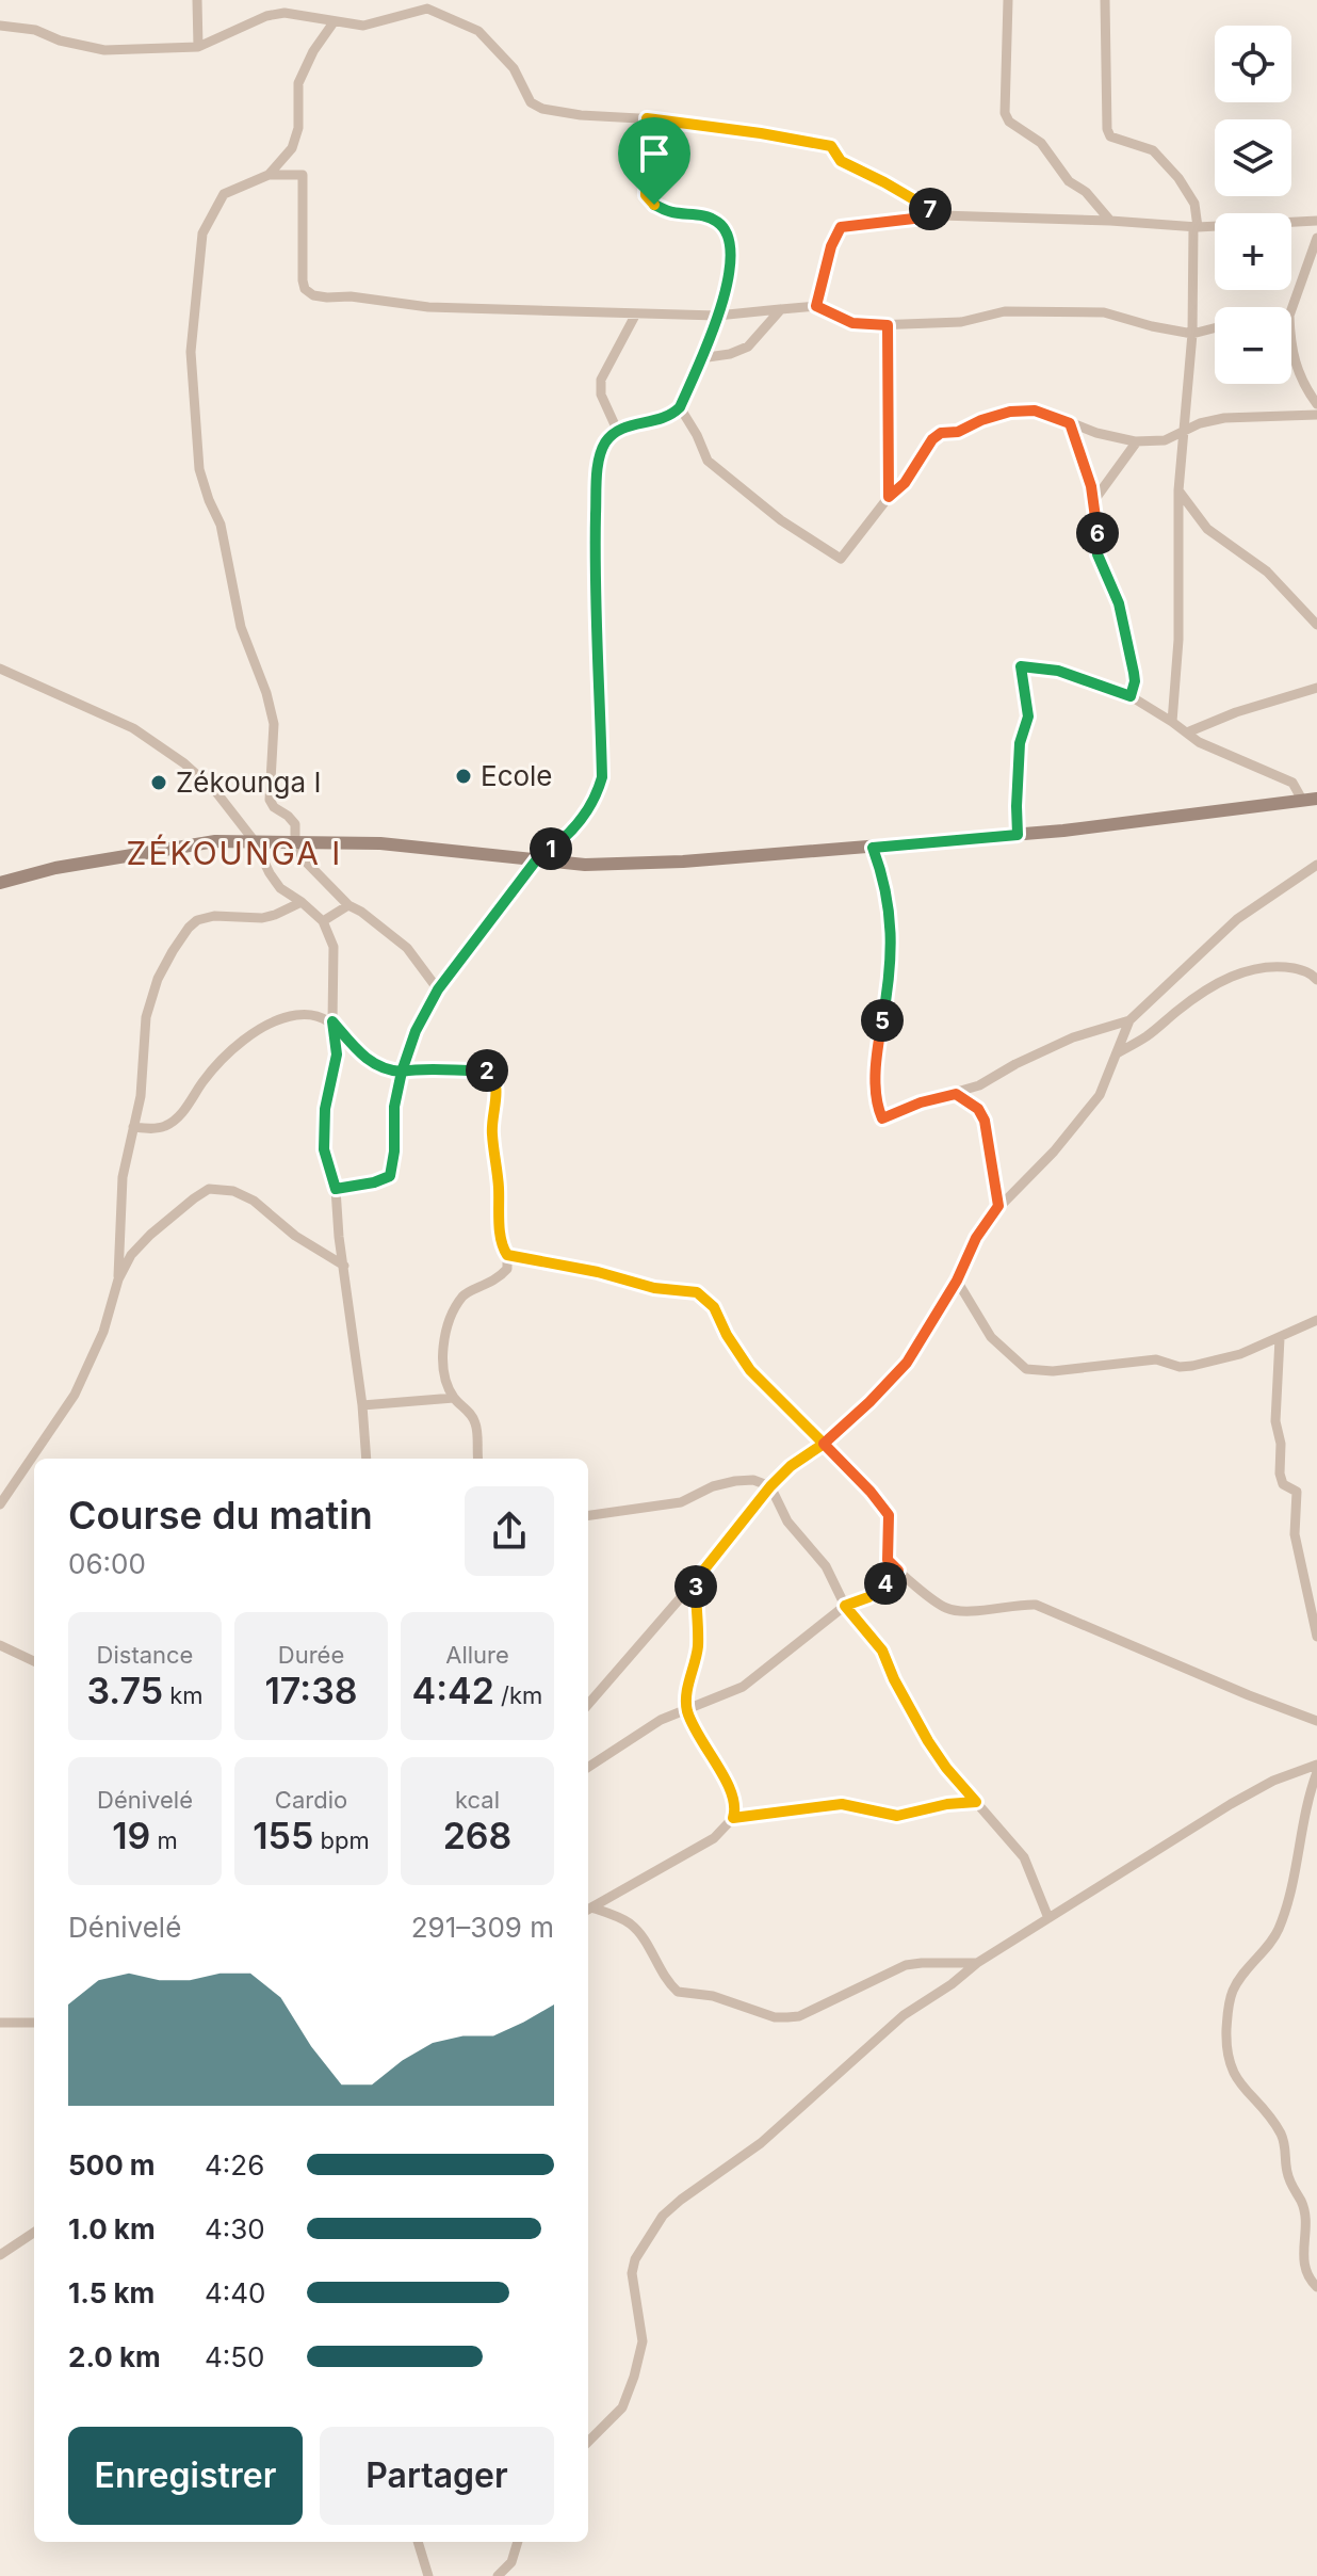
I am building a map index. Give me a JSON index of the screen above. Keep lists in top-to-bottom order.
{
  "districts": ["ZÉKOUNGA I"],
  "places": ["Ecole", "Zékounga I"],
  "page": {
    "map_buttons": ["+", "−"],
    "pins": [
      "7",
      "6",
      "1",
      "5",
      "2",
      "4",
      "3"
    ],
    "heading": ["Course du matin", "06:00"],
    "stats": [
      ["Distance", "3.75 km"],
      ["Durée", "17:38"],
      ["Allure", "4:42 /km"],
      ["Dénivelé", "19 m"],
      ["Cardio", "155 bpm"],
      ["kcal", "268"]
    ],
    "chart": ["Dénivelé", "291–309 m"],
    "list": [
      {
        "name": "500 m",
        "note": "4:26"
      },
      {
        "name": "1.0 km",
        "note": "4:30"
      },
      {
        "name": "1.5 km",
        "note": "4:40"
      },
      {
        "name": "2.0 km",
        "note": "4:50"
      }
    ],
    "buttons": ["Enregistrer", "Partager"]
  }
}
